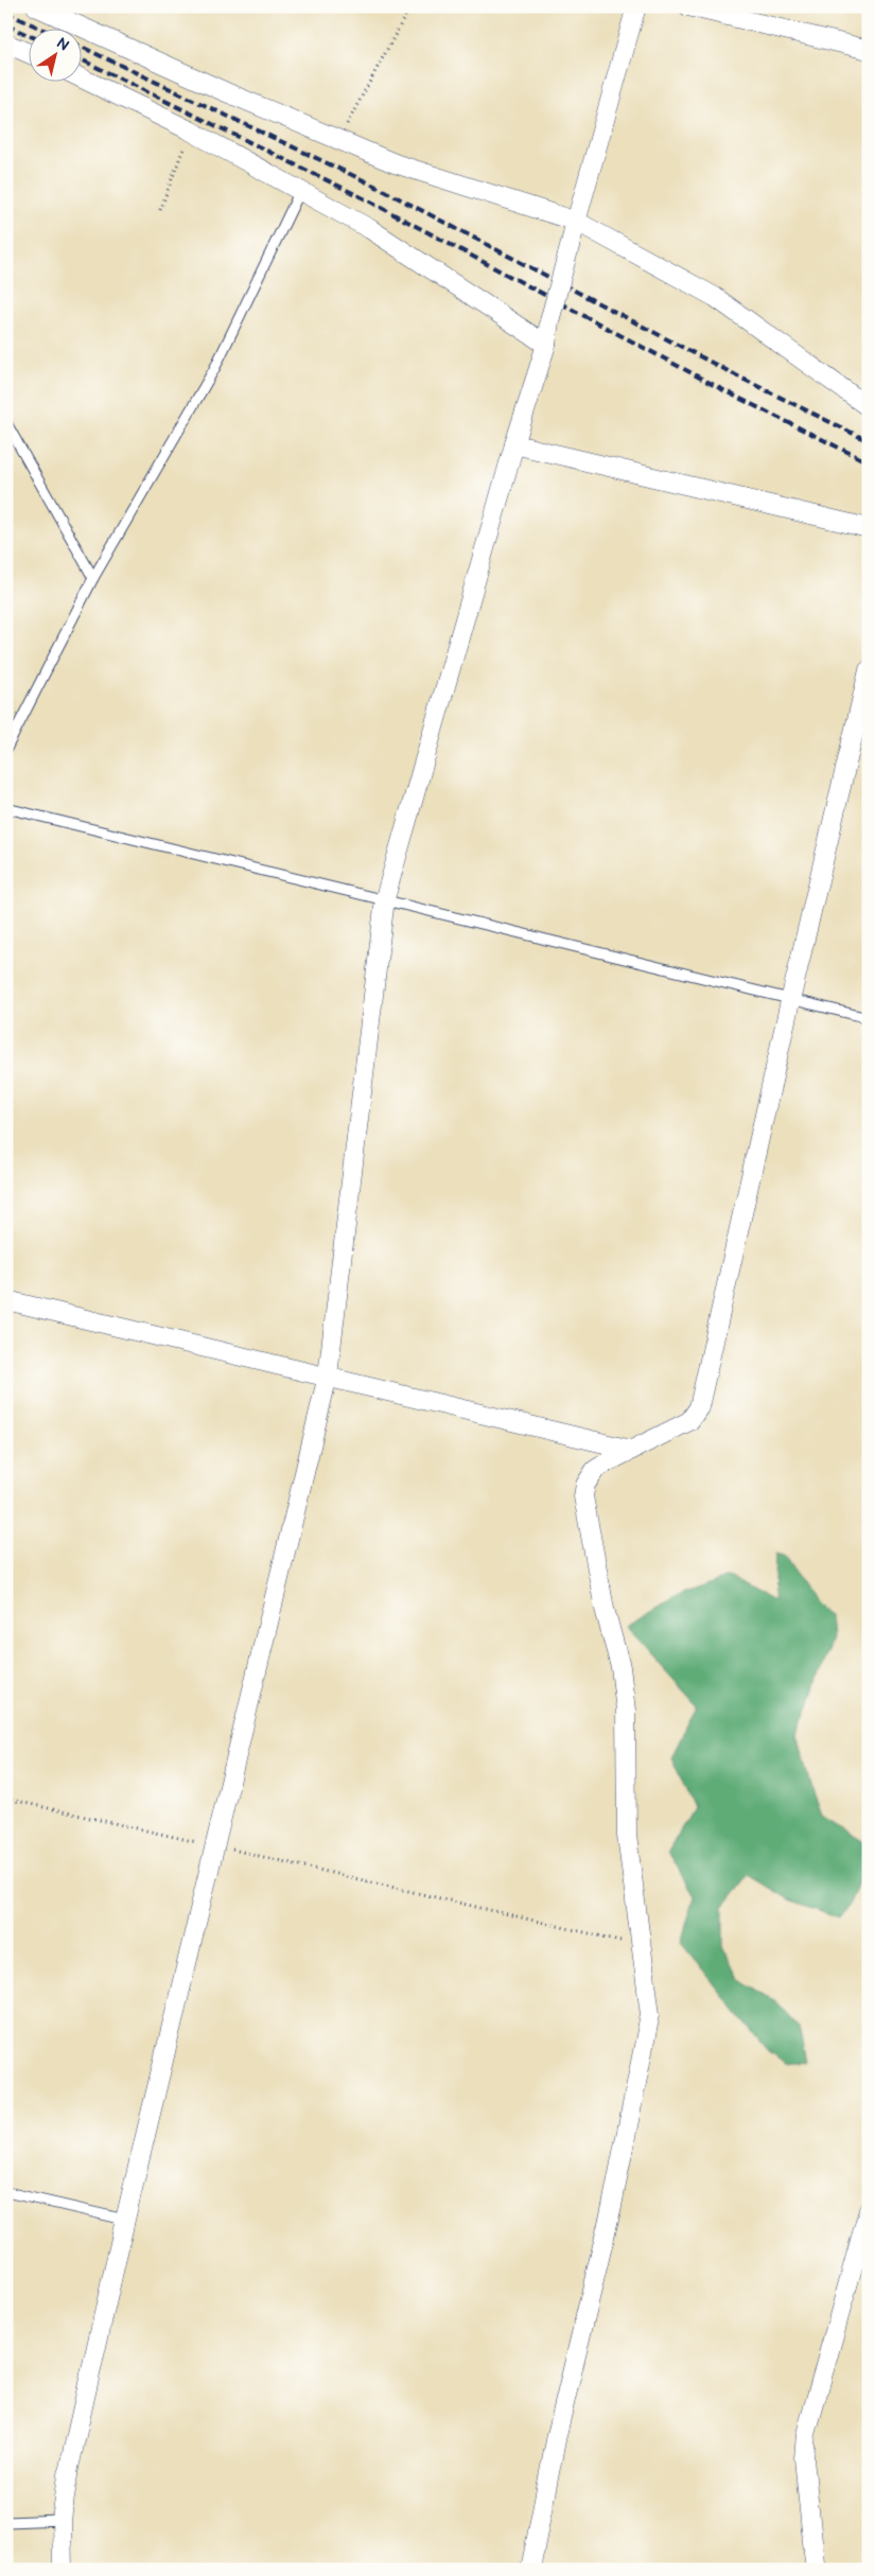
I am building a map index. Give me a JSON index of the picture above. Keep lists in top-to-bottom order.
{
  "north": "top right"
}
